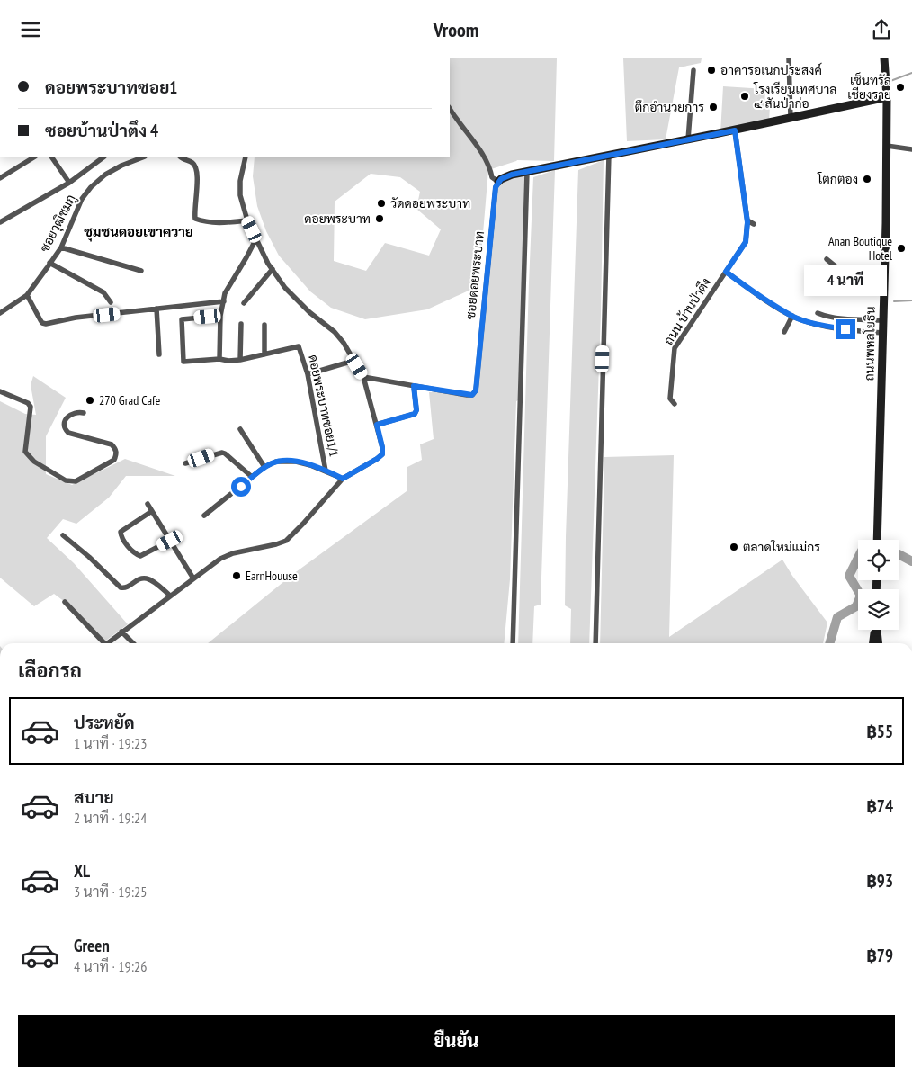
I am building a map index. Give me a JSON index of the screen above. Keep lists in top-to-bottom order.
{
  "streets": {
    "main road": ["ถนนพหลโยธิน"],
    "street": [
      "ซอยวุฒิชมภู",
      "ซอยดอยพระบาท",
      "ถนน บ้านป่าตึง",
      "ดอยพระบาทซอย1/1"
    ]
  },
  "districts": ["ชุมชนดอยเขาควาย"],
  "places": [
    "อาคารอเนกประสงค์",
    "เซ็นทรัล เชียงราย",
    "โรงเรียนเทศบาล ๔ สันป่าก่อ",
    "ตึกอำนวยการ",
    "โตกตอง",
    "วัดดอยพระบาท",
    "ดอยพระบาท",
    "Anan Boutique Hotel",
    "270 Grad Cafe",
    "ตลาดใหม่แม่กร",
    "EarnHouuse"
  ],
  "page": {
    "header": "Vroom",
    "banner": ["ดอยพระบาทซอย1", "ซอยบ้านป่าตึง 4"],
    "bubble": "4 นาที",
    "heading": "เลือกรถ",
    "list": [
      {
        "name": "ประหยัด",
        "note": "1 นาที · 19:23",
        "value": "฿55"
      },
      {
        "name": "สบาย",
        "note": "2 นาที · 19:24",
        "value": "฿74"
      },
      {
        "name": "XL",
        "note": "3 นาที · 19:25",
        "value": "฿93"
      },
      {
        "name": "Green",
        "note": "4 นาที · 19:26",
        "value": "฿79"
      }
    ],
    "buttons": "ยืนยัน"
  }
}
